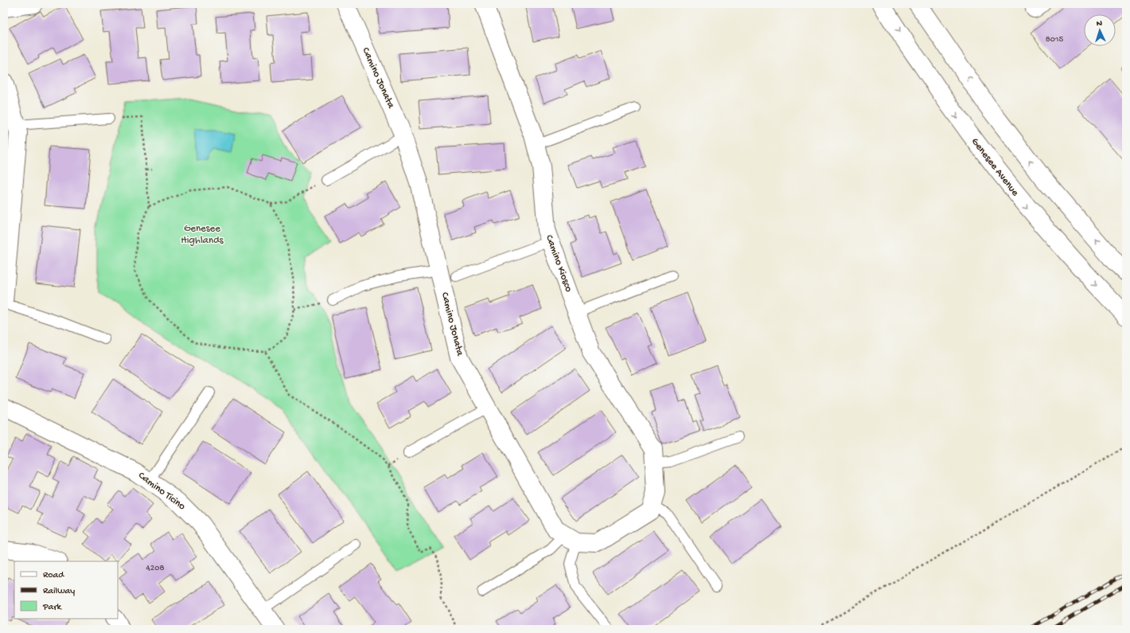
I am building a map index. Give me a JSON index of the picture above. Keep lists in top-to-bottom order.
{
  "streets": {
    "street": [
      "Camino Jonata",
      "Genesee Avenue",
      "Camino Kiosco",
      "Camino Ticino"
    ]
  },
  "parks": ["Genesee Highlands"],
  "house_numbers": ["8015", "4208"],
  "legend": ["Road", "Railway", "Park"],
  "north": "top"
}
